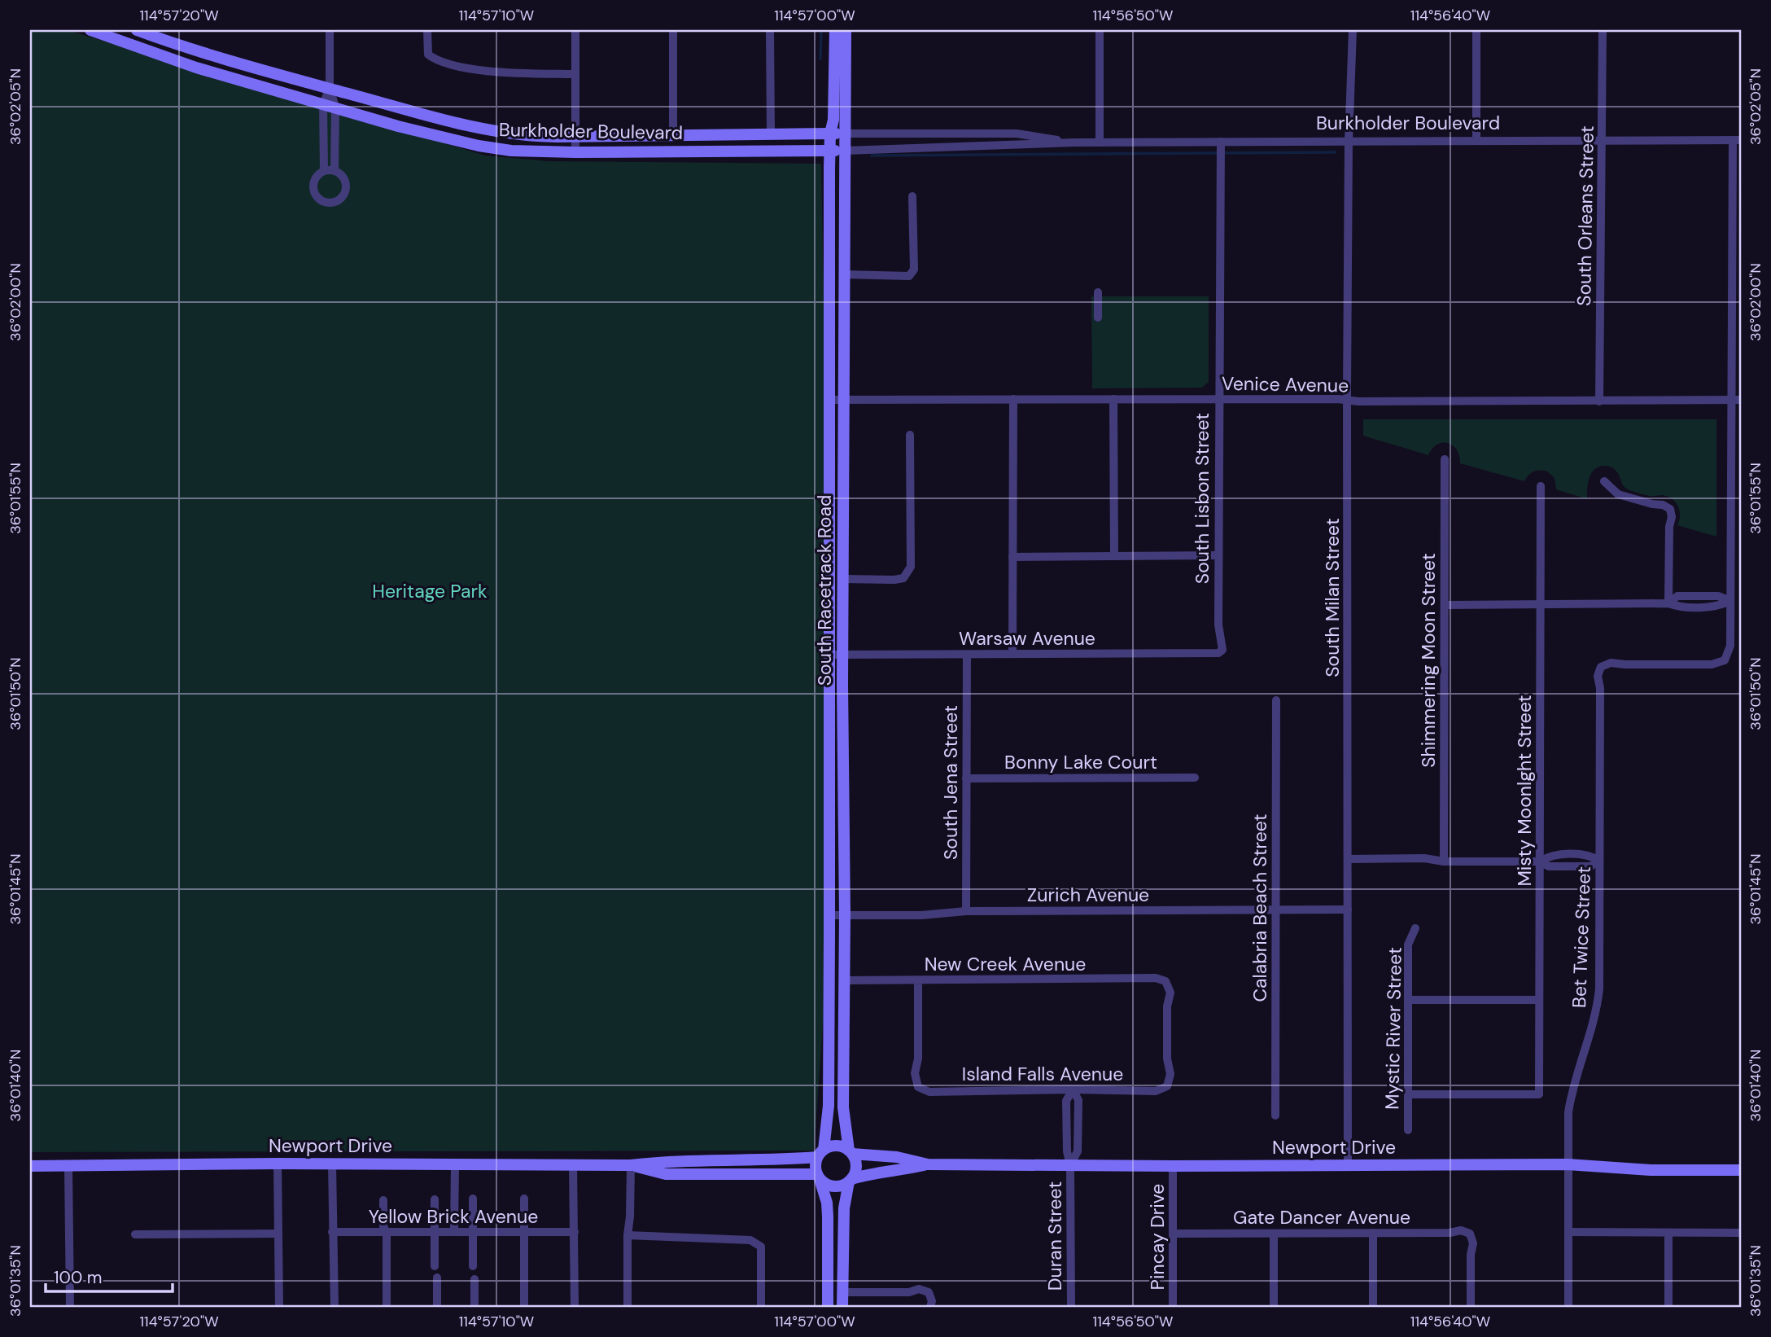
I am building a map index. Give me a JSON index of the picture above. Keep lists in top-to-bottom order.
{
  "streets": {
    "main road": ["Burkholder Boulevard", "South Racetrack Road", "Newport Drive"],
    "street": [
      "South Orleans Street",
      "Venice Avenue",
      "South Lisbon Street",
      "South Milan Street",
      "Warsaw Avenue",
      "Shimmering Moon Street",
      "Bonny Lake Court",
      "South Jena Street",
      "Misty Moonlght Street",
      "Zurich Avenue",
      "Calabria Beach Street",
      "Bet Twice Street",
      "New Creek Avenue",
      "Mystic River Street",
      "Island Falls Avenue",
      "Yellow Brick Avenue",
      "Gate Dancer Avenue",
      "Duran Street",
      "Pincay Drive"
    ]
  },
  "crossings": [
    ["Burkholder Boulevard", "South Orleans Street"],
    ["Burkholder Boulevard", "South Lisbon Street"],
    ["Burkholder Boulevard", "South Racetrack Road"],
    ["Burkholder Boulevard", "South Milan Street"],
    ["South Orleans Street", "Venice Avenue"],
    ["Venice Avenue", "South Lisbon Street"],
    ["Venice Avenue", "South Racetrack Road"],
    ["Venice Avenue", "South Milan Street"],
    ["South Lisbon Street", "Warsaw Avenue"],
    ["South Racetrack Road", "Warsaw Avenue"],
    ["South Racetrack Road", "Zurich Avenue"],
    ["South Racetrack Road", "New Creek Avenue"],
    ["South Racetrack Road", "Newport Drive"],
    ["South Milan Street", "Zurich Avenue"],
    ["South Milan Street", "Newport Drive"],
    ["Warsaw Avenue", "South Jena Street"],
    ["Bonny Lake Court", "South Jena Street"],
    ["South Jena Street", "Zurich Avenue"],
    ["Misty Moonlght Street", "Mystic River Street"],
    ["Zurich Avenue", "Calabria Beach Street"],
    ["Bet Twice Street", "Newport Drive"],
    ["New Creek Avenue", "Island Falls Avenue"],
    ["Island Falls Avenue", "Duran Street"],
    ["Newport Drive", "Duran Street"],
    ["Newport Drive", "Pincay Drive"],
    ["Gate Dancer Avenue", "Pincay Drive"]
  ],
  "parks": ["Heritage Park"],
  "scale_bar": "100 m",
  "coordinates": [
    "114°57'20\"W",
    "114°57'10\"W",
    "114°57'00\"W",
    "114°56'50\"W",
    "114°56'40\"W",
    "36°02'05\"N",
    "36°02'00\"N",
    "36°01'55\"N",
    "36°01'50\"N",
    "36°01'45\"N",
    "36°01'40\"N",
    "36°01'35\"N"
  ]
}
